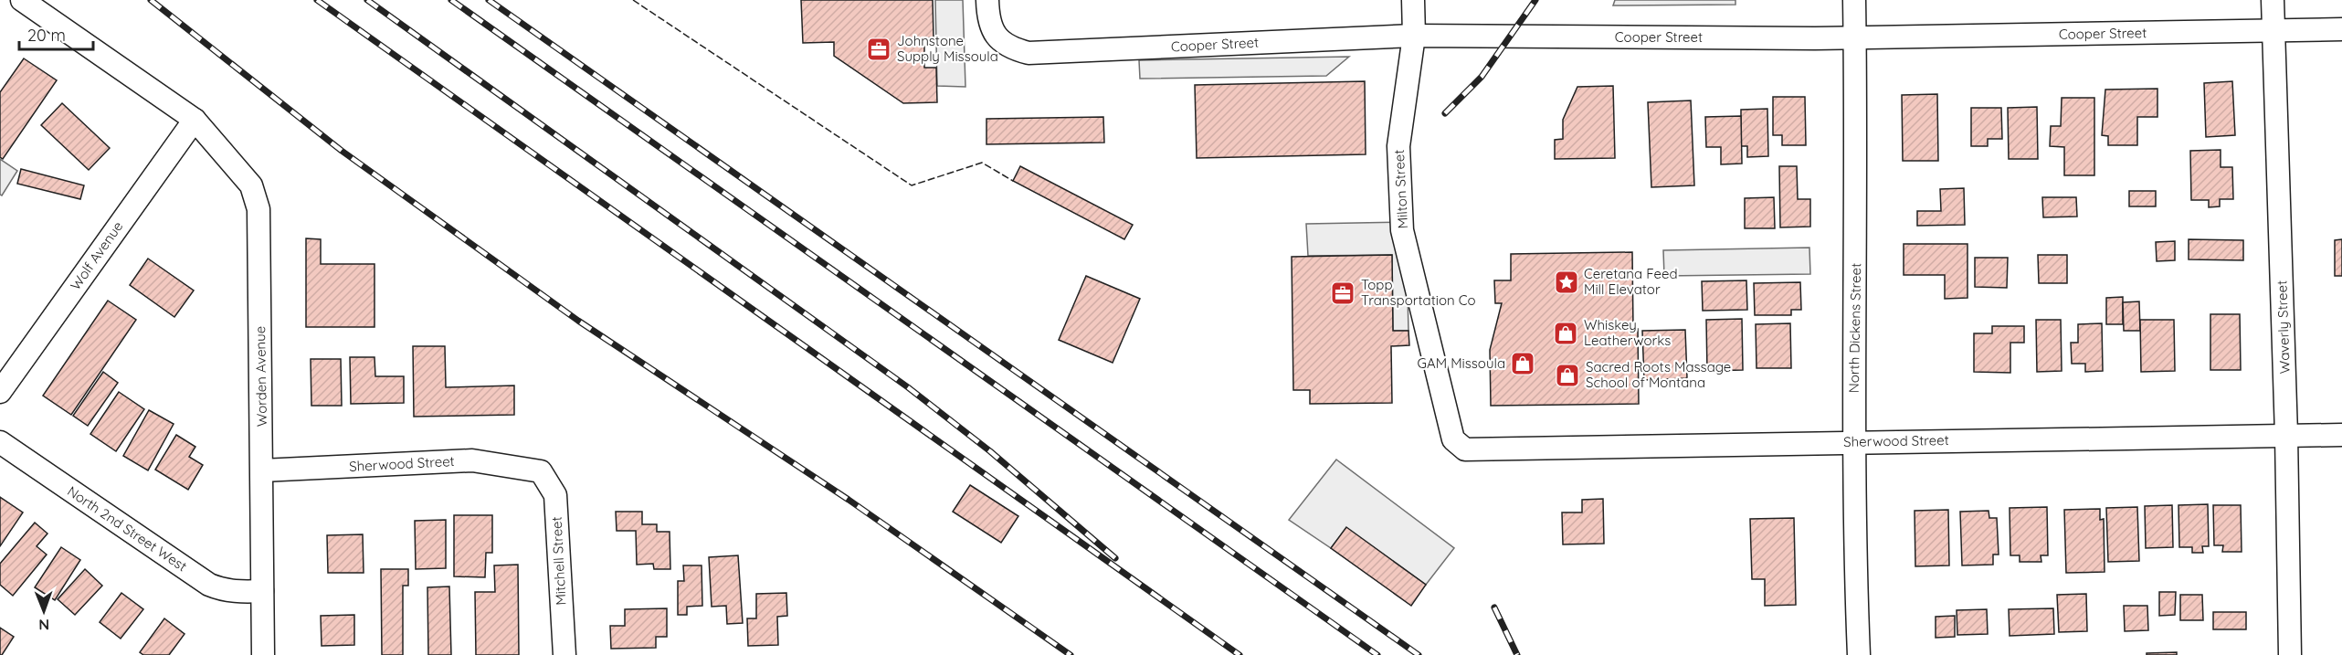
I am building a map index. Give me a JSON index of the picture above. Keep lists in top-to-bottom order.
{
  "streets": {
    "street": [
      "Cooper Street",
      "Milton Street",
      "Wolf Avenue",
      "Waverly Street",
      "North Dickens Street",
      "Worden Avenue",
      "Sherwood Street",
      "North 2nd Street West",
      "Mitchell Street"
    ]
  },
  "crossings": [
    ["Cooper Street", "Milton Street"],
    ["Cooper Street", "Waverly Street"],
    ["Cooper Street", "North Dickens Street"],
    ["Milton Street", "Sherwood Street"],
    ["Wolf Avenue", "Worden Avenue"],
    ["Waverly Street", "Sherwood Street"],
    ["North Dickens Street", "Sherwood Street"],
    ["Worden Avenue", "Sherwood Street"],
    ["Worden Avenue", "North 2nd Street West"],
    ["Sherwood Street", "Mitchell Street"]
  ],
  "places": {
    "office": ["Johnstone Supply Missoula", "Topp Transportation Co"],
    "place": ["Ceretana Feed Mill Elevator"],
    "shop": ["Whiskey Leatherworks", "GAM Missoula", "Sacred Roots Massage School of Montana"]
  },
  "scale_bar": "20 m",
  "north": "bottom"
}
